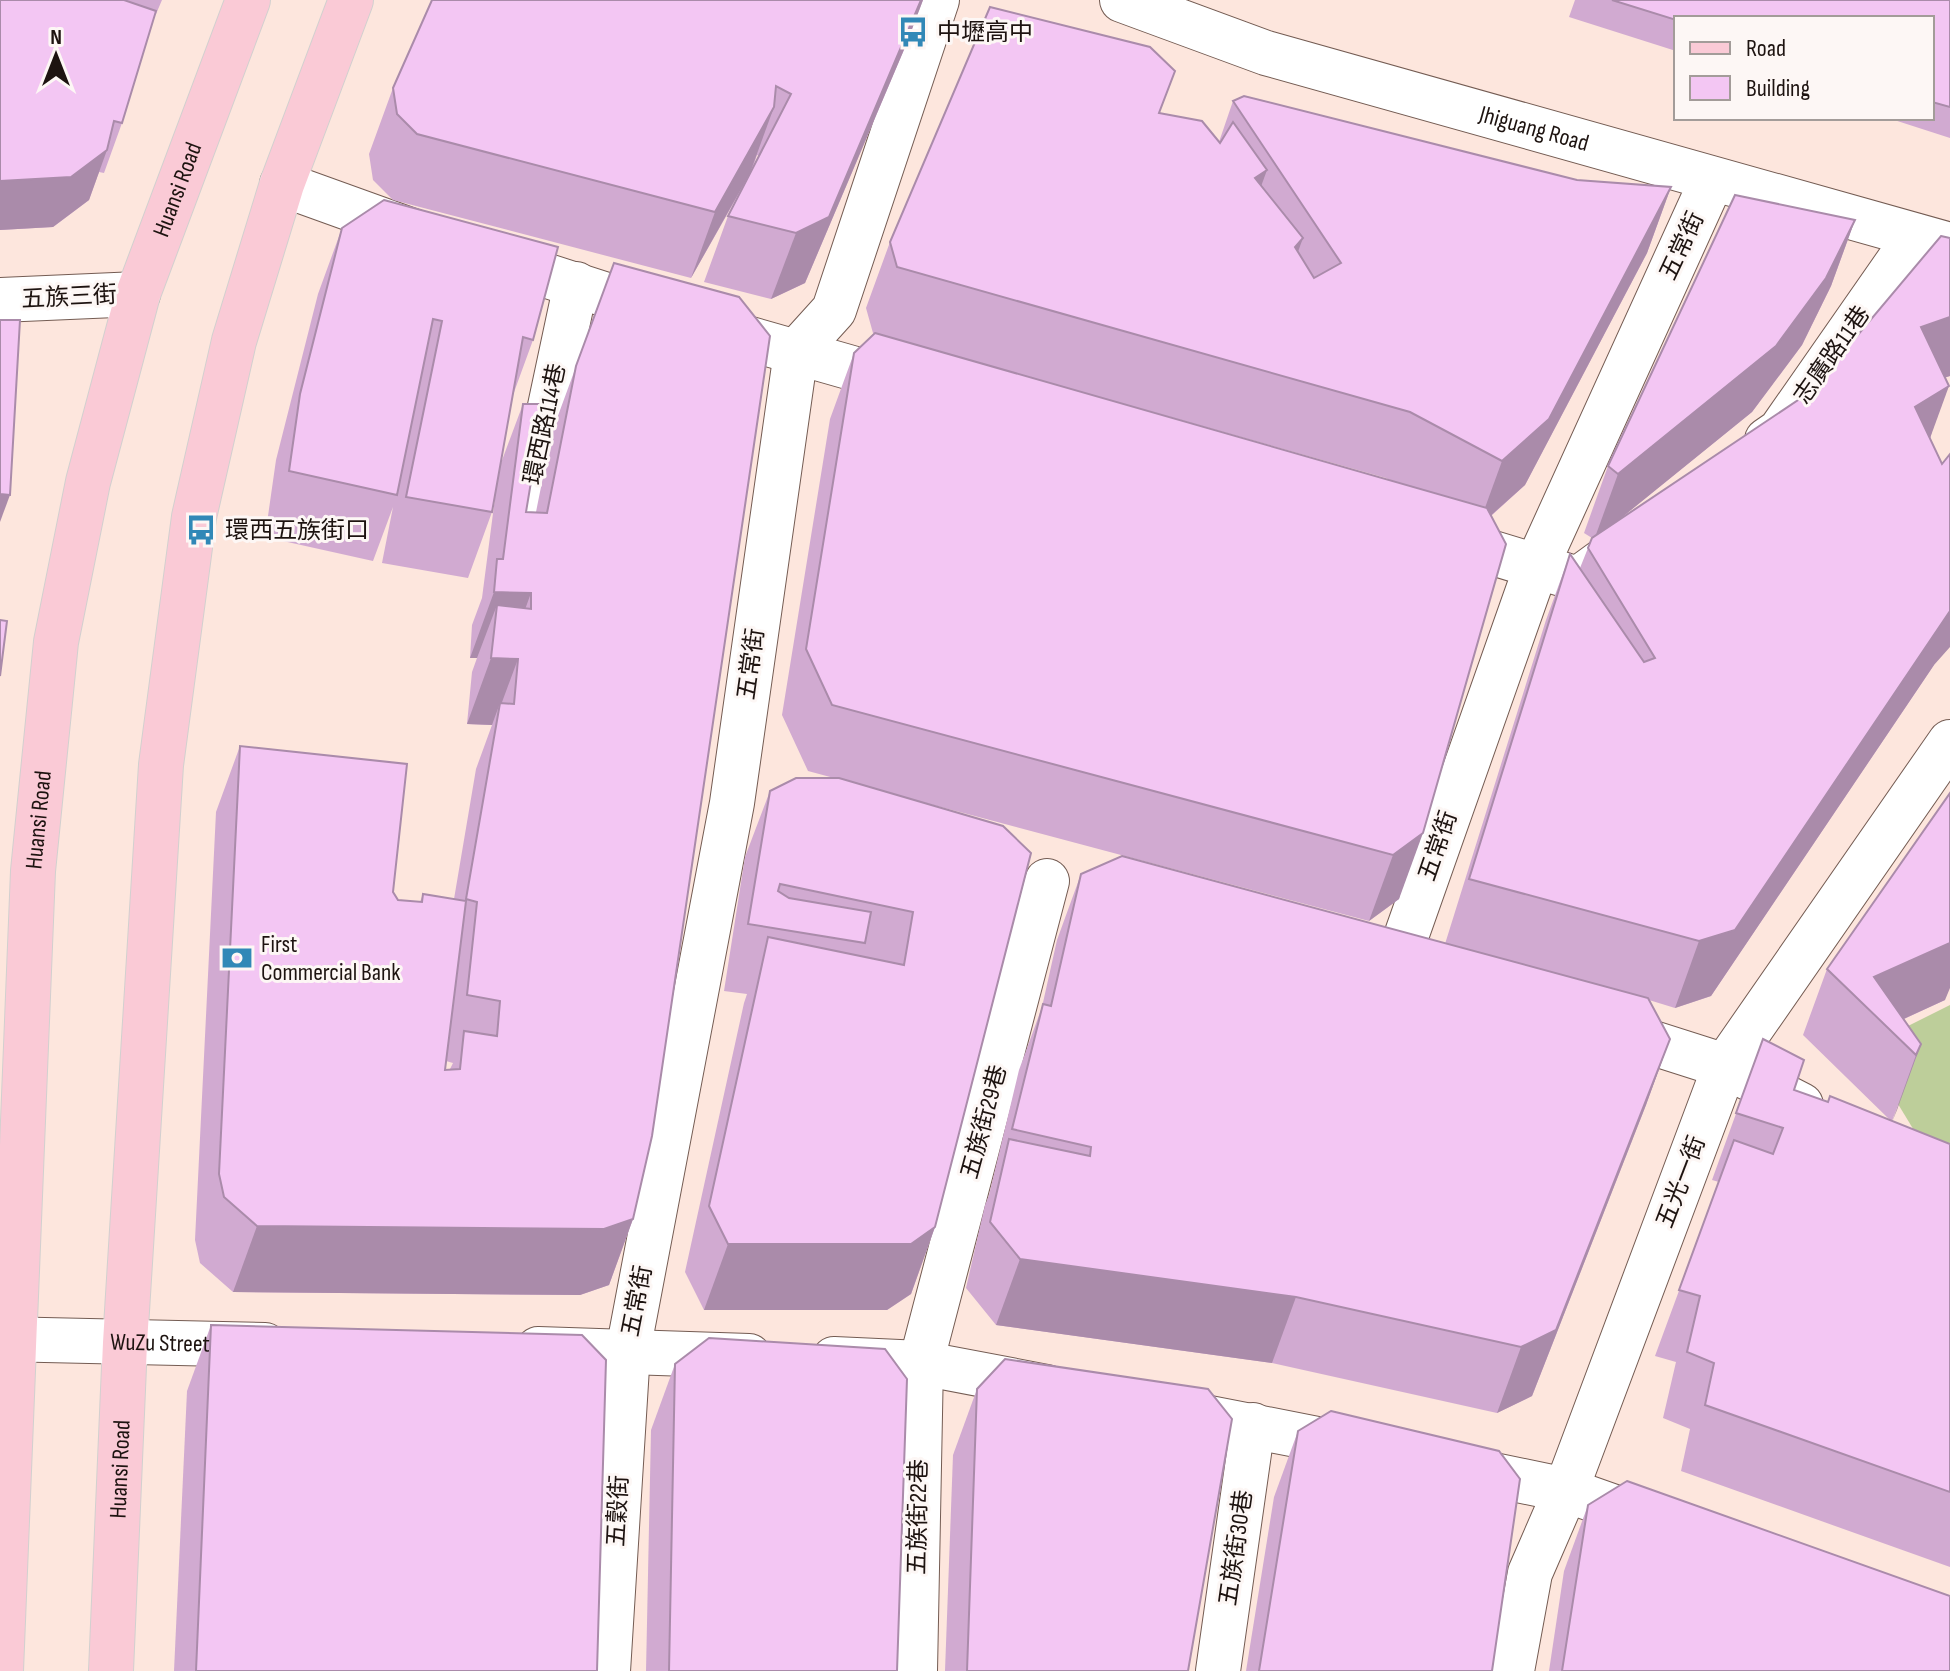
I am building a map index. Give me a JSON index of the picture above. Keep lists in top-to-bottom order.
{
  "streets": {
    "main road": ["Huansi Road"],
    "street": [
      "Jhiguang Road",
      "五常街",
      "五族三街",
      "志廣路11巷",
      "環西路114巷",
      "五族街29巷",
      "五光一街",
      "WuZu Street",
      "五穀街",
      "五族街22巷",
      "五族街30巷"
    ]
  },
  "crossings": [
    ["Jhiguang Road", "五常街"],
    ["Jhiguang Road", "志廣路11巷"],
    ["Huansi Road", "五族三街"],
    ["Huansi Road", "WuZu Street"],
    ["五常街", "五穀街"],
    ["五族街29巷", "五族街22巷"]
  ],
  "places": {
    "bus stop": ["中壢高中", "環西五族街口"],
    "bank": ["First Commercial Bank"]
  },
  "legend": ["Road", "Building"],
  "north": "top"
}
